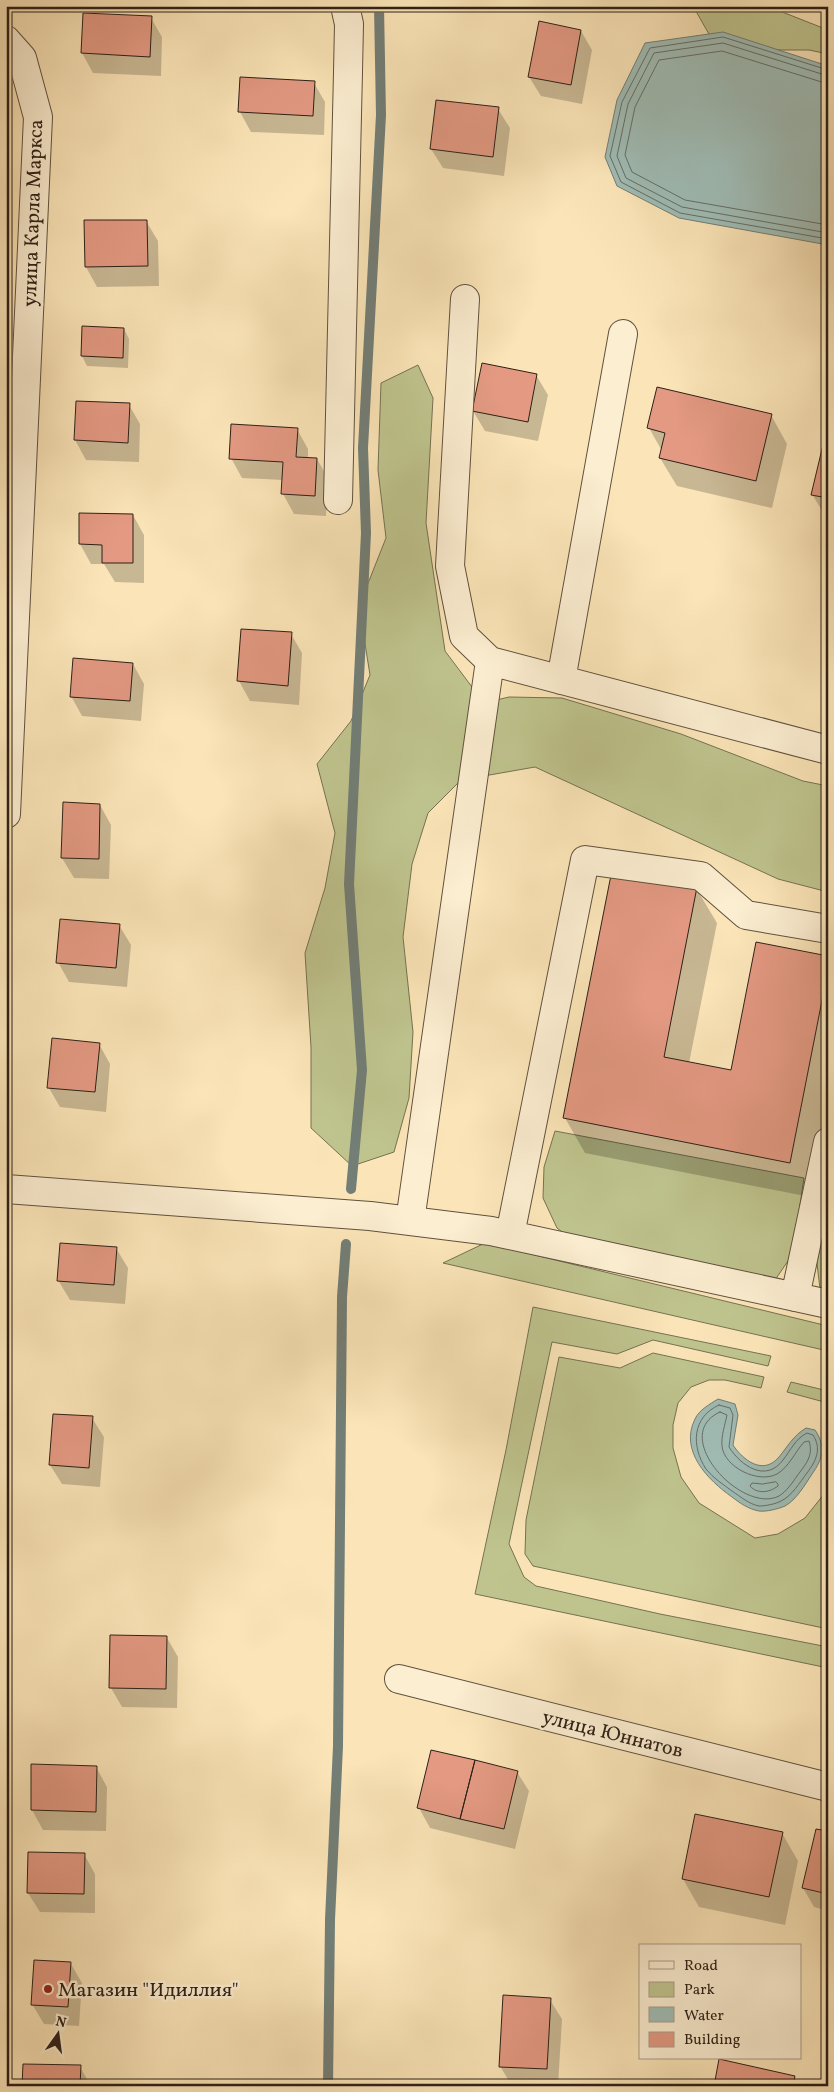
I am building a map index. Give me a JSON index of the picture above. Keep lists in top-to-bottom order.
{
  "streets": {
    "street": ["улица Карла Маркса", "улица Юннатов"]
  },
  "places": ["Магазин \"Идиллия\""],
  "legend": [
    "Road",
    "Park",
    "Water",
    "Building"
  ],
  "north": "top"
}
